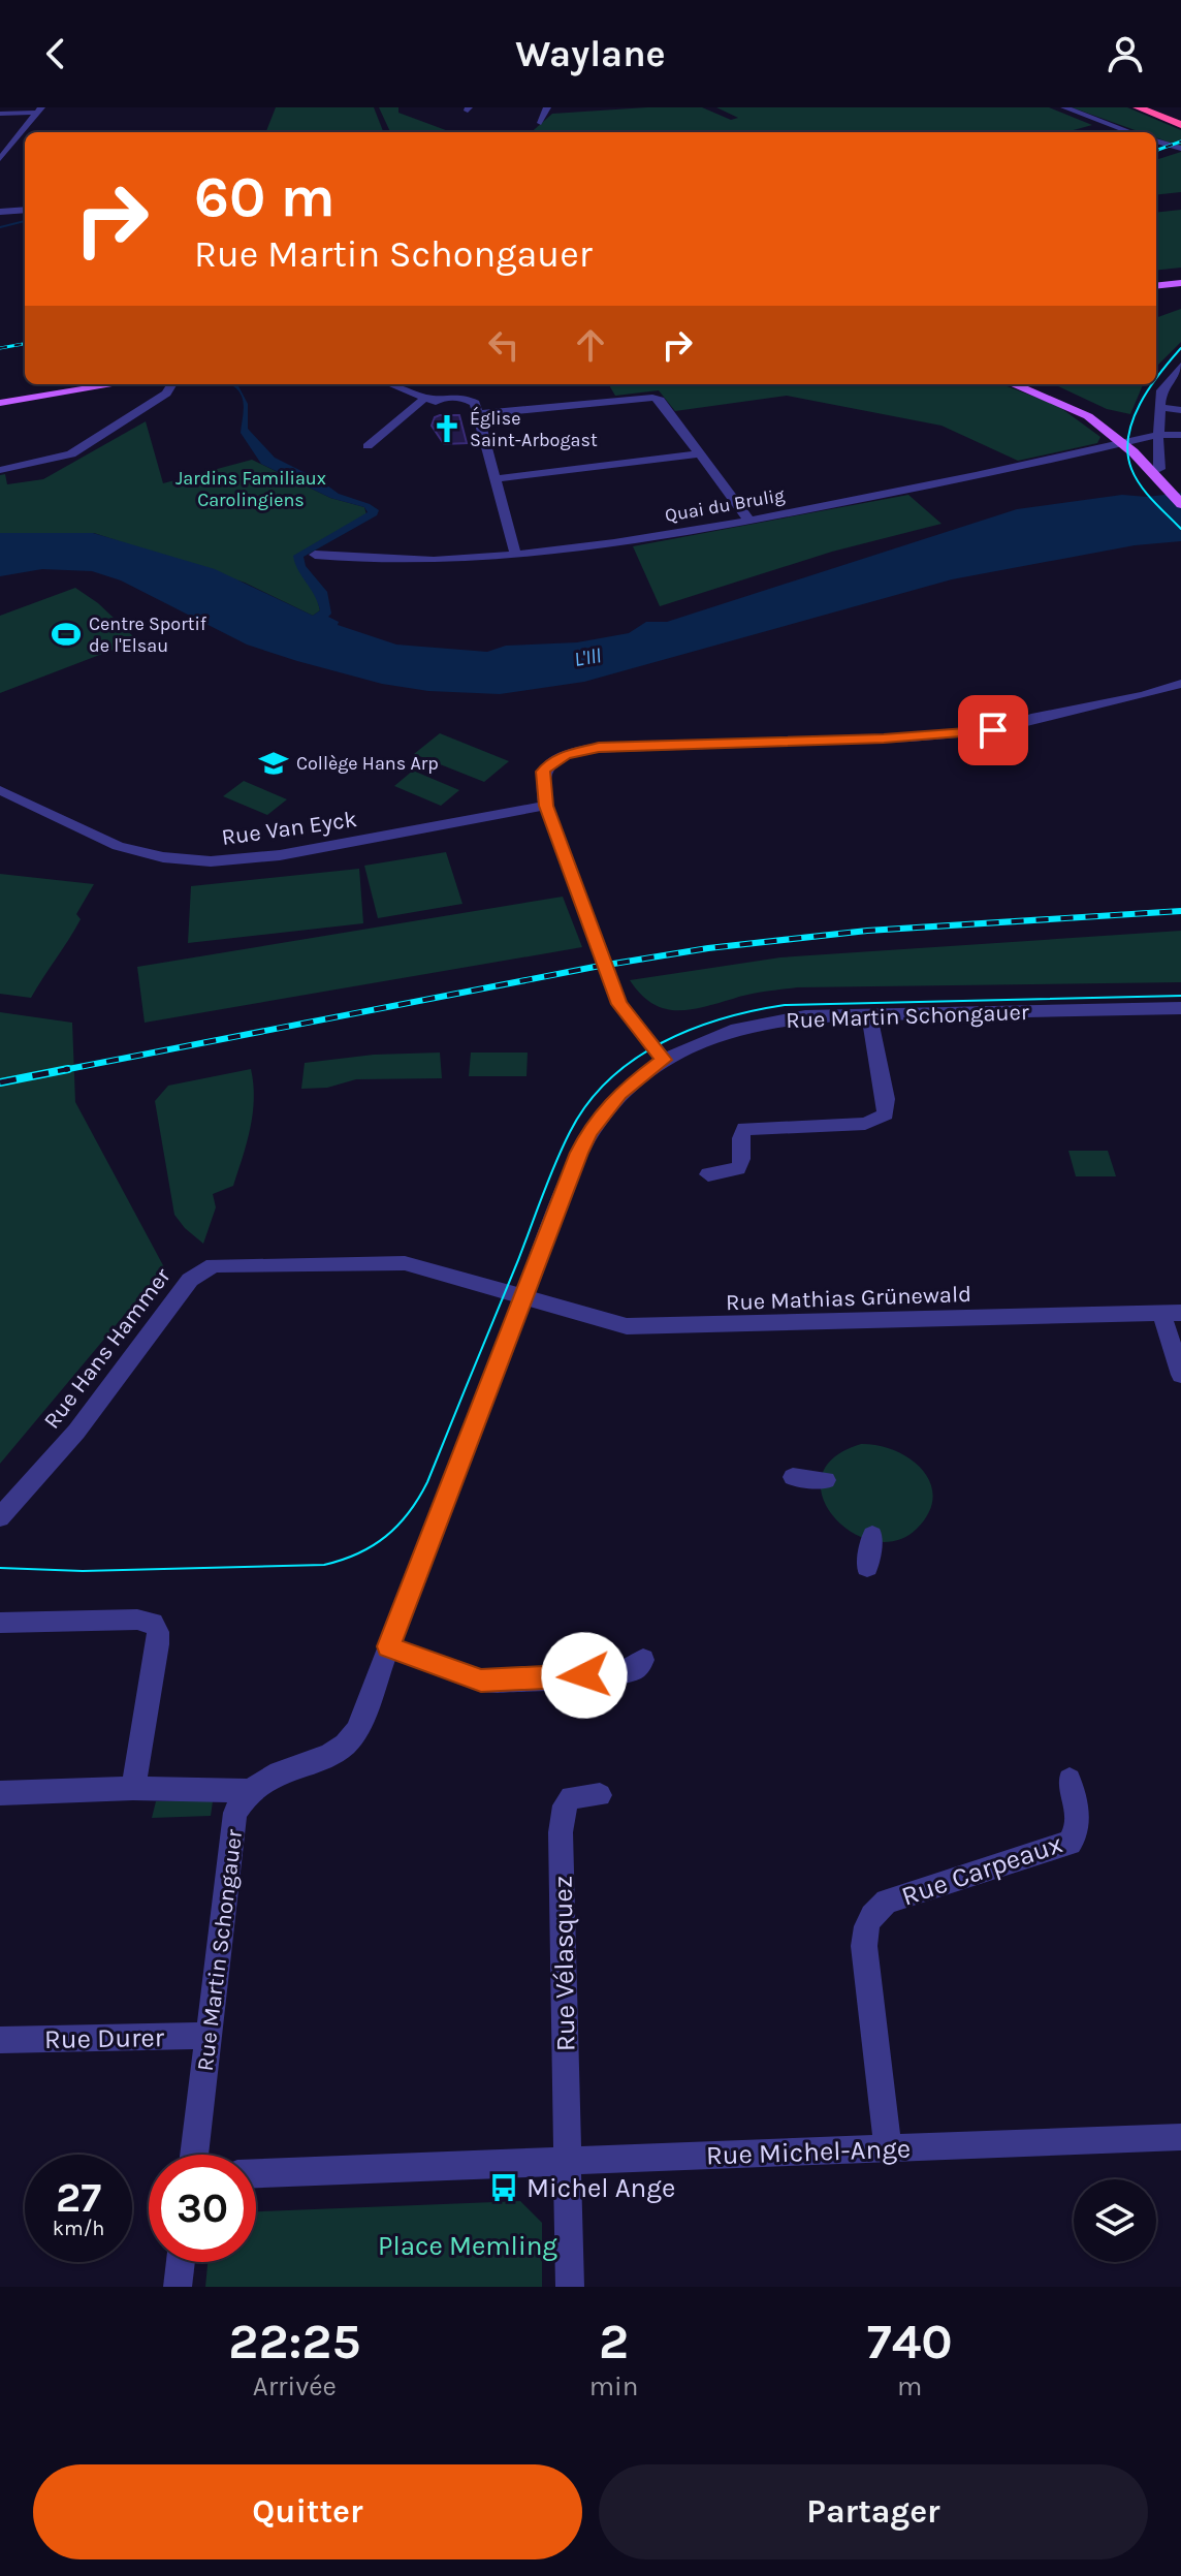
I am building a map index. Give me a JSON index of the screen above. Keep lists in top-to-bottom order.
{
  "streets": {
    "street": [
      "Quai du Brulig",
      "Rue Van Eyck",
      "Rue Martin Schongauer",
      "Rue Mathias Grünewald",
      "Rue Hans Hammer",
      "Rue Carpeaux",
      "Rue Vélasquez",
      "Rue Durer",
      "Rue Michel-Ange"
    ]
  },
  "crossings": [
    ["Rue Martin Schongauer", "Rue Mathias Grünewald"],
    ["Rue Martin Schongauer", "Rue Hans Hammer"],
    ["Rue Martin Schongauer", "Rue Durer"],
    ["Rue Mathias Grünewald", "Rue Hans Hammer"],
    ["Rue Carpeaux", "Rue Michel-Ange"],
    ["Rue Vélasquez", "Rue Michel-Ange"]
  ],
  "water": ["L'Ill"],
  "parks": ["Jardins Familiaux Carolingiens", "Place Memling"],
  "places": {
    "church": ["Église Saint-Arbogast"],
    "sports": ["Centre Sportif de l'Elsau"],
    "school or university": ["Collège Hans Arp"],
    "bus stop": ["Michel Ange"]
  },
  "page": {
    "header": "Waylane",
    "turn": ["60 m", "Rue Martin Schongauer"],
    "speed": "27 km/h",
    "limit": "30",
    "eta": [
      "22:25",
      "Arrivée",
      "2",
      "min",
      "740",
      "m"
    ],
    "buttons": ["Quitter", "Partager"]
  }
}
